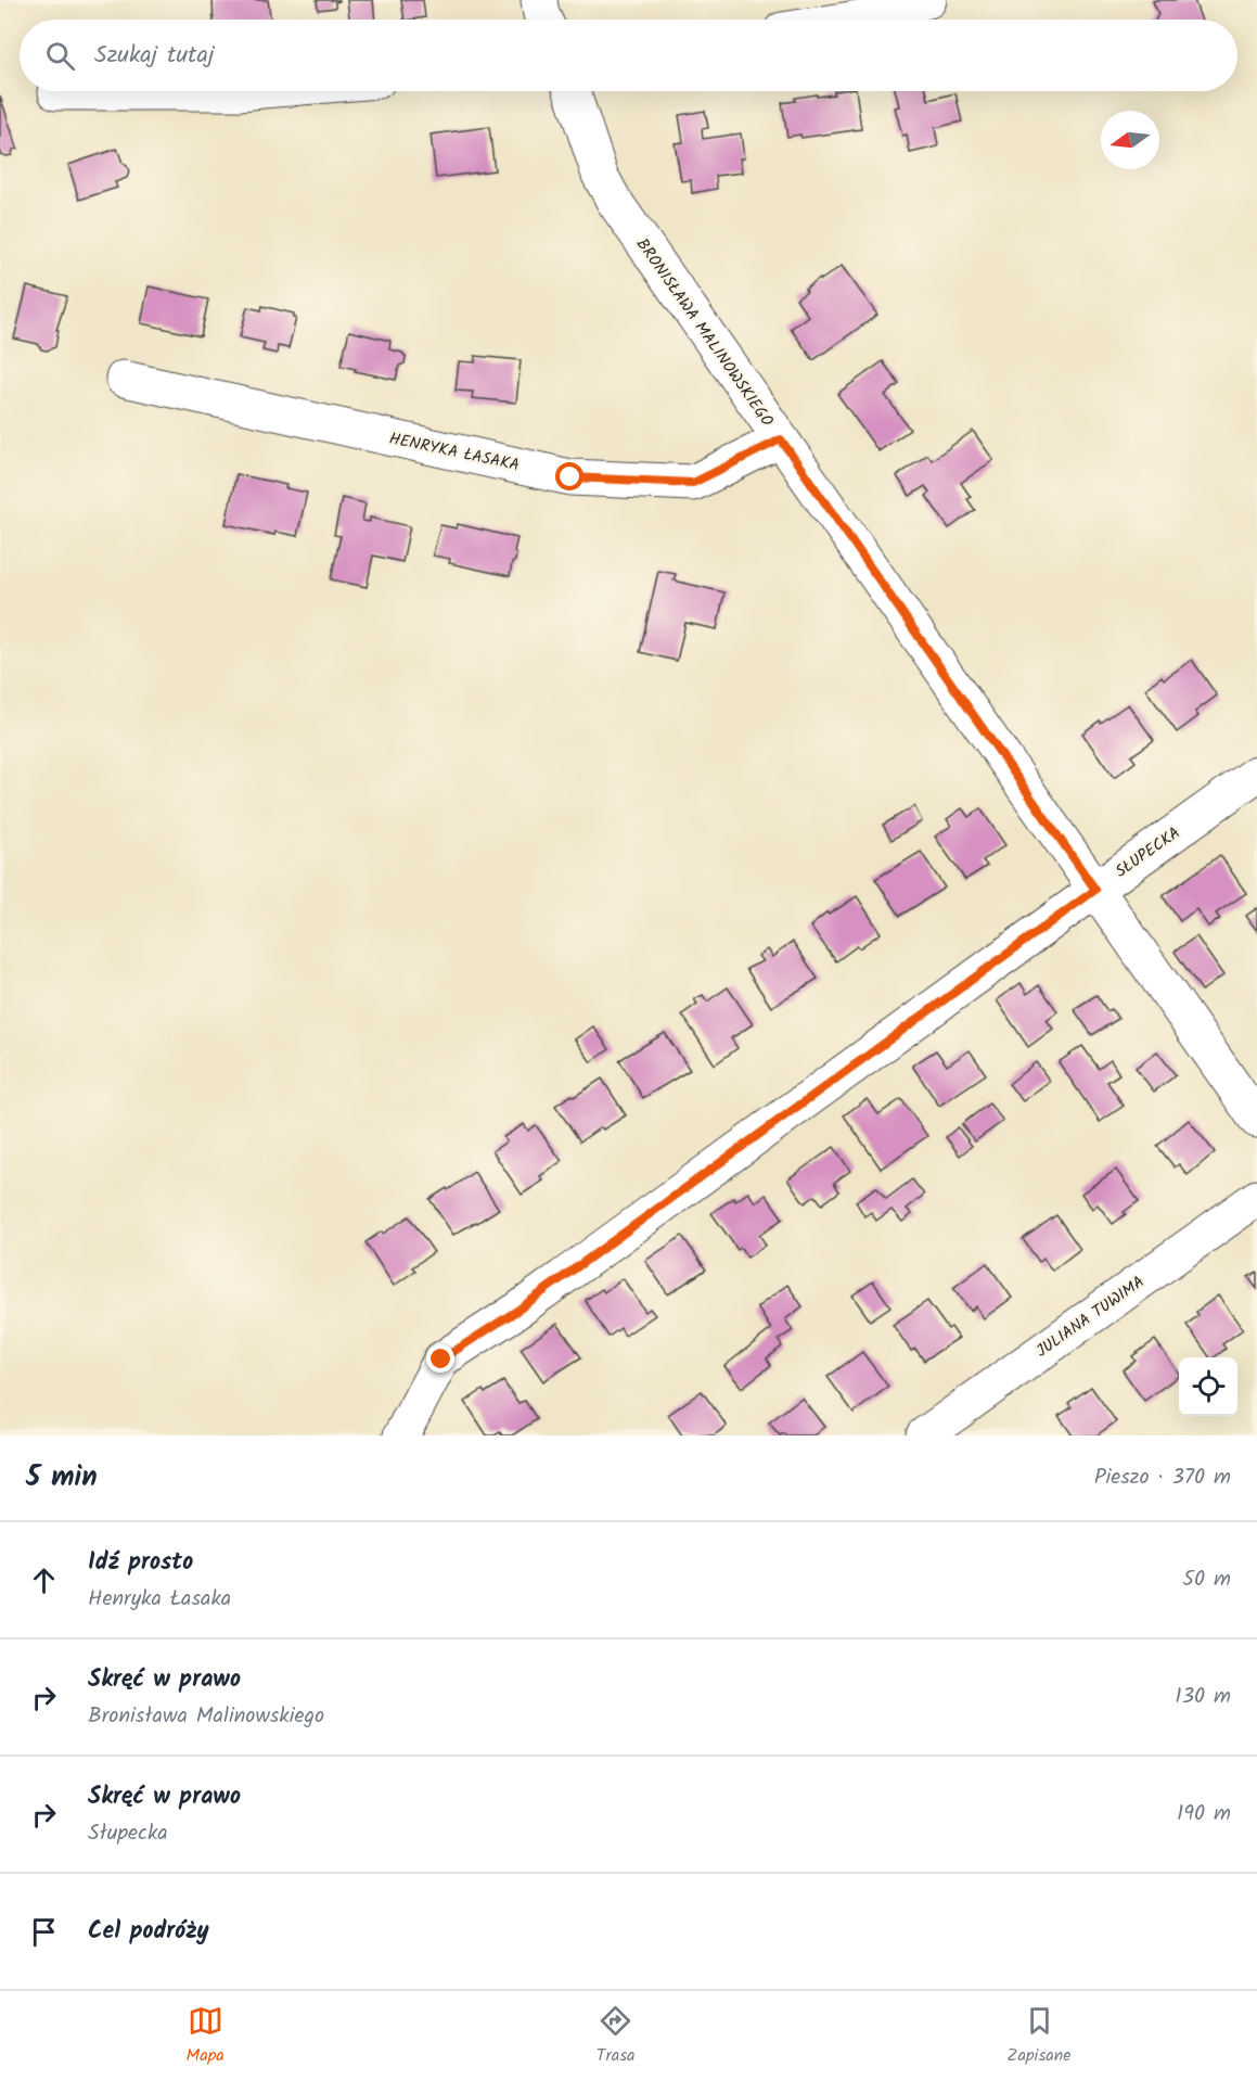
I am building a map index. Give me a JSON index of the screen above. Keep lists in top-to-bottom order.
{
  "streets": {
    "street": [
      "BRONISŁAWA MALINOWSKIEGO",
      "HENRYKA ŁASAKA",
      "SŁUPECKA",
      "JULIANA TUWIMA"
    ]
  },
  "crossings": [
    ["BRONISŁAWA MALINOWSKIEGO", "HENRYKA ŁASAKA"],
    ["BRONISŁAWA MALINOWSKIEGO", "SŁUPECKA"]
  ],
  "north": "left",
  "page": {
    "search": "Szukaj tutaj",
    "heading": ["5 min", "Pieszo · 370 m"],
    "list": [
      ["Idź prosto", "Henryka Łasaka", "50 m"],
      ["Skręć w prawo", "Bronisława Malinowskiego", "130 m"],
      ["Skręć w prawo", "Słupecka", "190 m"],
      "Cel podróży"
    ],
    "nav": ["Mapa", "Trasa", "Zapisane"]
  }
}
